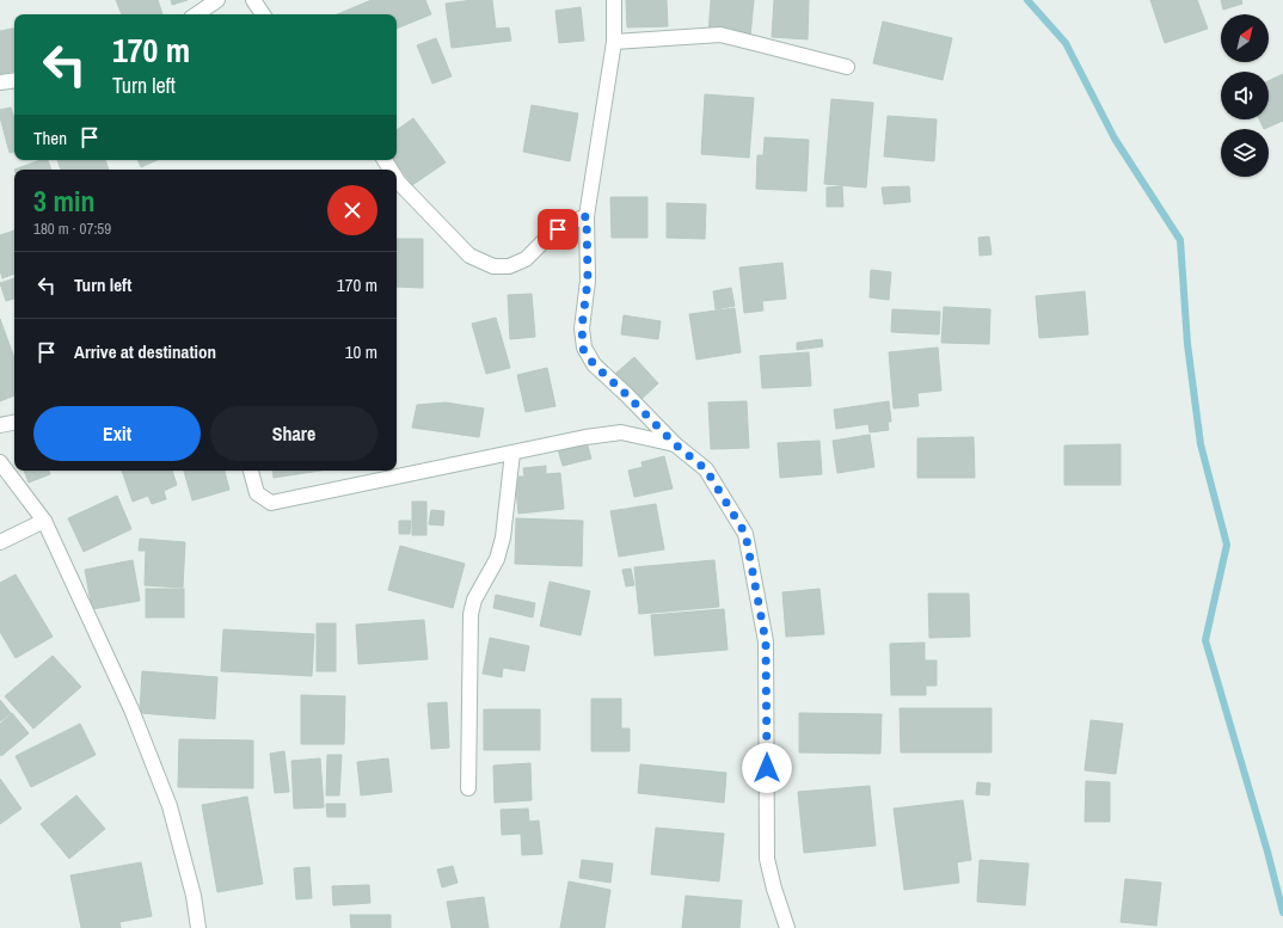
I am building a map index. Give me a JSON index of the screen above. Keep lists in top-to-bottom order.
{
  "north": "top right",
  "page": {
    "turn": ["170 m", "Turn left"],
    "then": "Then",
    "heading": ["3 min", "180 m · 07:59"],
    "list": [
      {
        "name": "Turn left",
        "value": "170 m"
      },
      {
        "name": "Arrive at destination",
        "value": "10 m"
      }
    ],
    "buttons": ["Exit", "Share"]
  }
}
